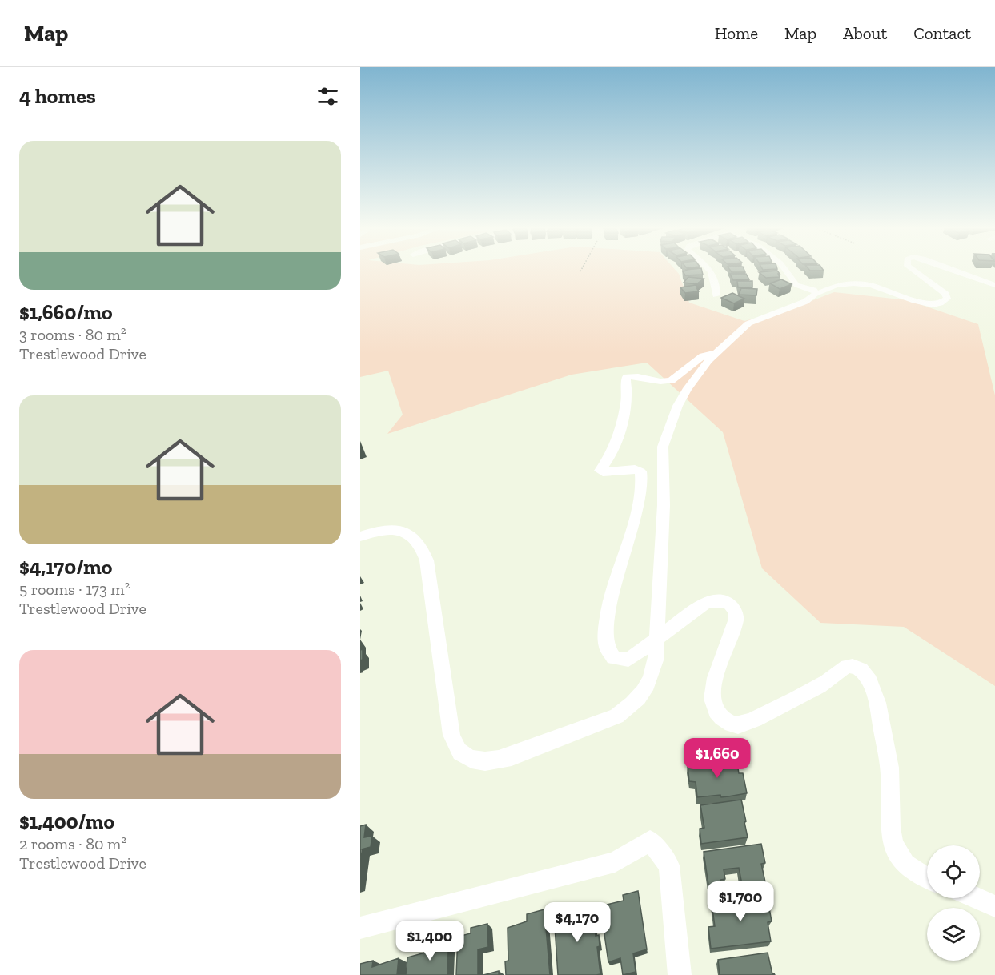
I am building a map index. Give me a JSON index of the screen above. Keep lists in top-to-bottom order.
{
  "page": {
    "header": "Map",
    "nav": [
      "Home",
      "Map",
      "About",
      "Contact"
    ],
    "heading": "4 homes",
    "list": [
      {
        "name": "$1,660/mo",
        "note": "3 rooms · 80 m² · Trestlewood Drive"
      },
      {
        "name": "$4,170/mo",
        "note": "5 rooms · 173 m² · Trestlewood Drive"
      },
      {
        "name": "$1,400/mo",
        "note": "2 rooms · 80 m² · Trestlewood Drive"
      }
    ],
    "price": [
      "$1,660",
      "$1,700",
      "$4,170",
      "$1,400"
    ]
  }
}
